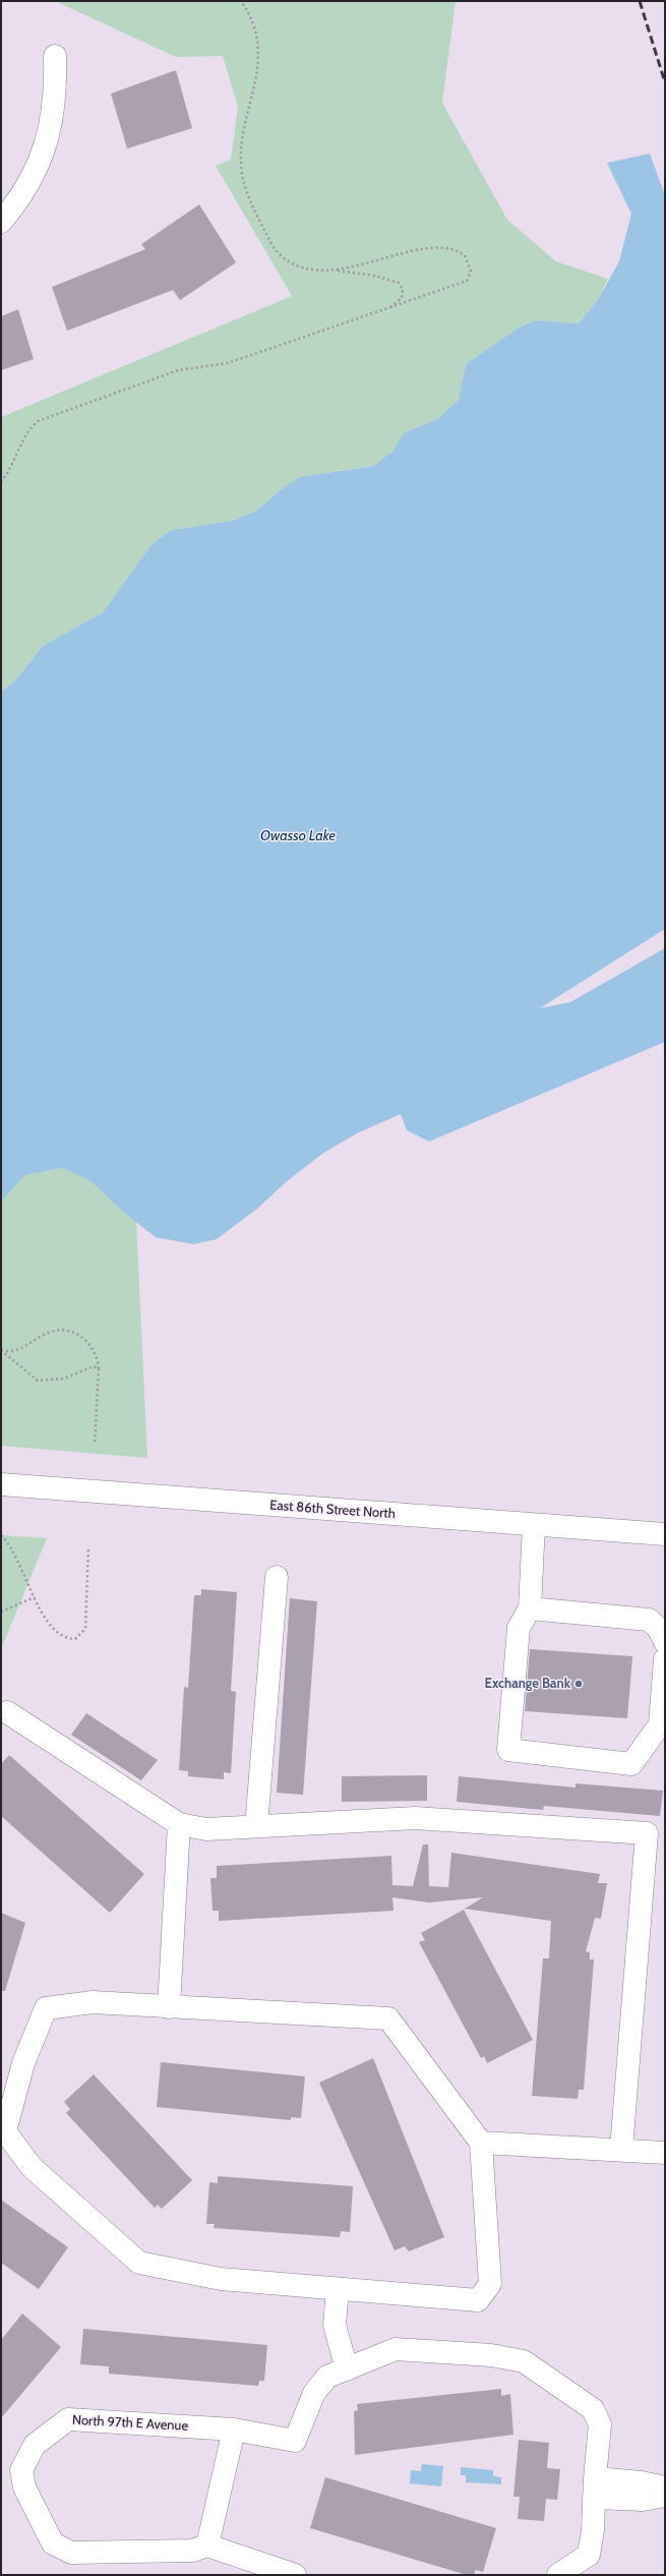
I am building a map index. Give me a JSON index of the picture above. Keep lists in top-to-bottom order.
{
  "streets": {
    "street": ["East 86th Street North", "North 97th E Avenue"]
  },
  "water": ["Owasso Lake"],
  "places": ["Exchange Bank"]
}
